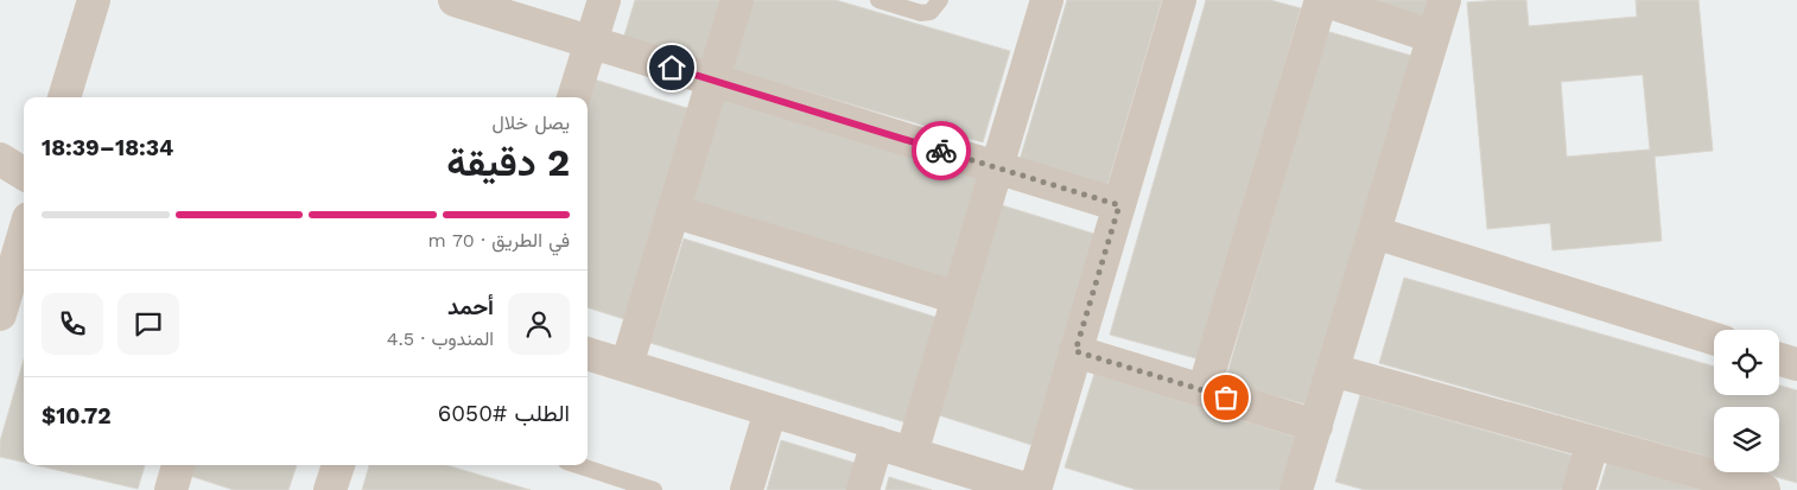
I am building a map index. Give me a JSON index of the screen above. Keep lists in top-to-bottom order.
{
  "page": {
    "heading": ["2 دقيقة", "يصل خلال", "18:34–18:39"],
    "panel": [
      "أحمد",
      "المندوب · 4.5",
      "الطلب #6050",
      "$10.72"
    ],
    "bar": "في الطريق · 70 m"
  }
}
